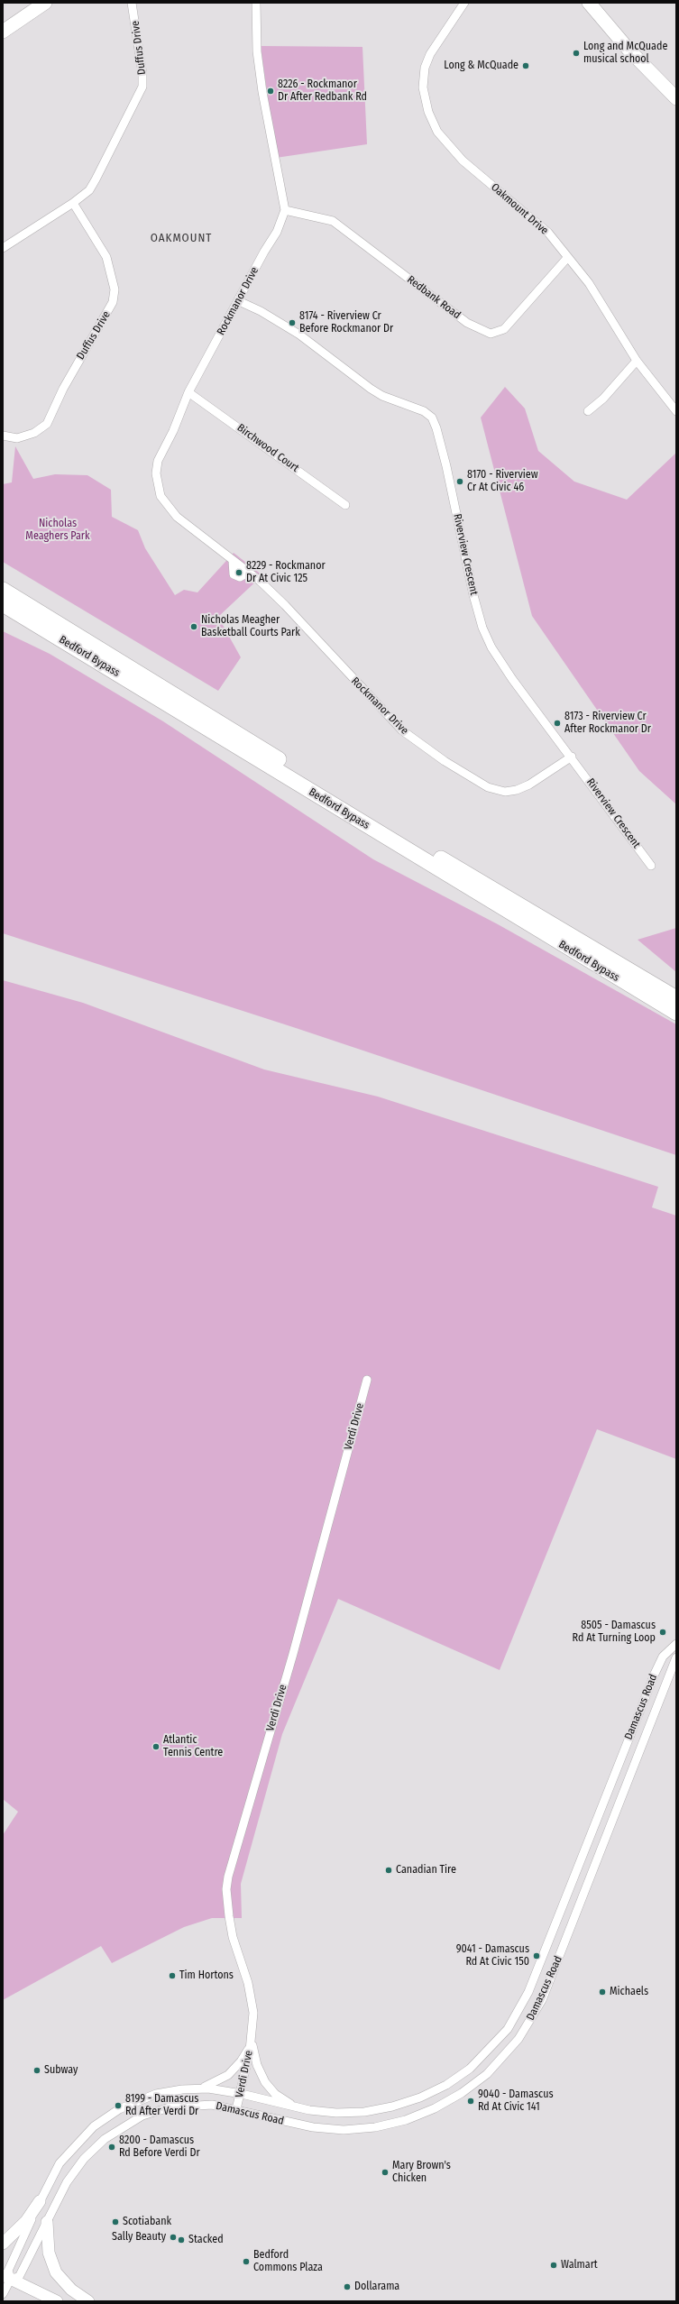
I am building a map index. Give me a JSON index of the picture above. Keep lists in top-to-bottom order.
{
  "streets": {
    "highway": ["Bedford Bypass"],
    "street": [
      "Duffus Drive",
      "Oakmount Drive",
      "Redbank Road",
      "Rockmanor Drive",
      "Birchwood Court",
      "Riverview Crescent",
      "Verdi Drive",
      "Damascus Road"
    ]
  },
  "crossings": [
    ["Oakmount Drive", "Redbank Road"],
    ["Redbank Road", "Rockmanor Drive"],
    ["Rockmanor Drive", "Birchwood Court"],
    ["Rockmanor Drive", "Riverview Crescent"],
    ["Verdi Drive", "Damascus Road"]
  ],
  "districts": ["OAKMOUNT"],
  "parks": ["Nicholas Meaghers Park"],
  "places": [
    "Long and McQuade musical school",
    "Long & McQuade",
    "8226 - Rockmanor Dr After Redbank Rd",
    "8174 - Riverview Cr Before Rockmanor Dr",
    "8170 - Riverview Cr At Civic 46",
    "8229 - Rockmanor Dr At Civic 125",
    "Nicholas Meagher Basketball Courts Park",
    "8173 - Riverview Cr After Rockmanor Dr",
    "8505 - Damascus Rd At Turning Loop",
    "Atlantic Tennis Centre",
    "Canadian Tire",
    "9041 - Damascus Rd At Civic 150",
    "Tim Hortons",
    "Michaels",
    "Subway",
    "9040 - Damascus Rd At Civic 141",
    "8199 - Damascus Rd After Verdi Dr",
    "8200 - Damascus Rd Before Verdi Dr",
    "Mary Brown's Chicken",
    "Scotiabank",
    "Sally Beauty",
    "Stacked",
    "Bedford Commons Plaza",
    "Walmart",
    "Dollarama"
  ]
}
